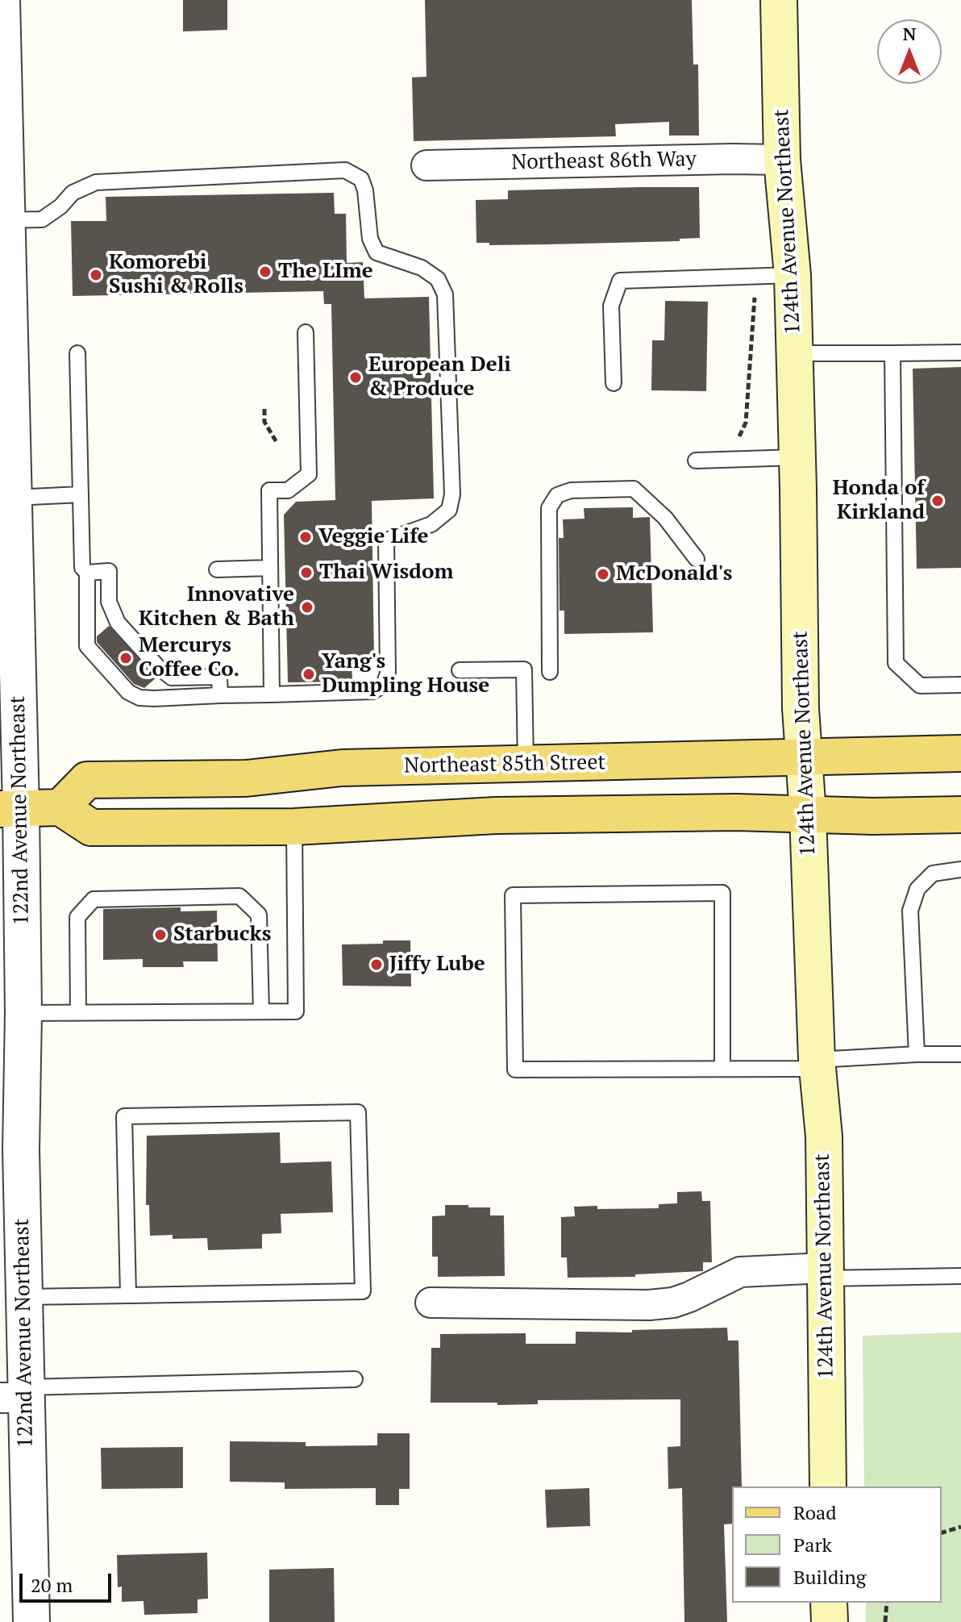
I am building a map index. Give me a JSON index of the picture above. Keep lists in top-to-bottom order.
{
  "streets": {
    "main road": ["124th Avenue Northeast", "Northeast 85th Street"],
    "street": ["Northeast 86th Way", "122nd Avenue Northeast"]
  },
  "crossings": [
    ["Northeast 86th Way", "124th Avenue Northeast"],
    ["124th Avenue Northeast", "Northeast 85th Street"]
  ],
  "places": [
    "The LIme",
    "Komorebi Sushi & Rolls",
    "European Deli & Produce",
    "Honda of Kirkland",
    "Veggie Life",
    "Thai Wisdom",
    "McDonald's",
    "Innovative Kitchen & Bath",
    "Mercurys Coffee Co.",
    "Yang's Dumpling House",
    "Starbucks",
    "Jiffy Lube"
  ],
  "legend": ["Road", "Park", "Building"],
  "scale_bar": "20 m",
  "north": "top"
}
